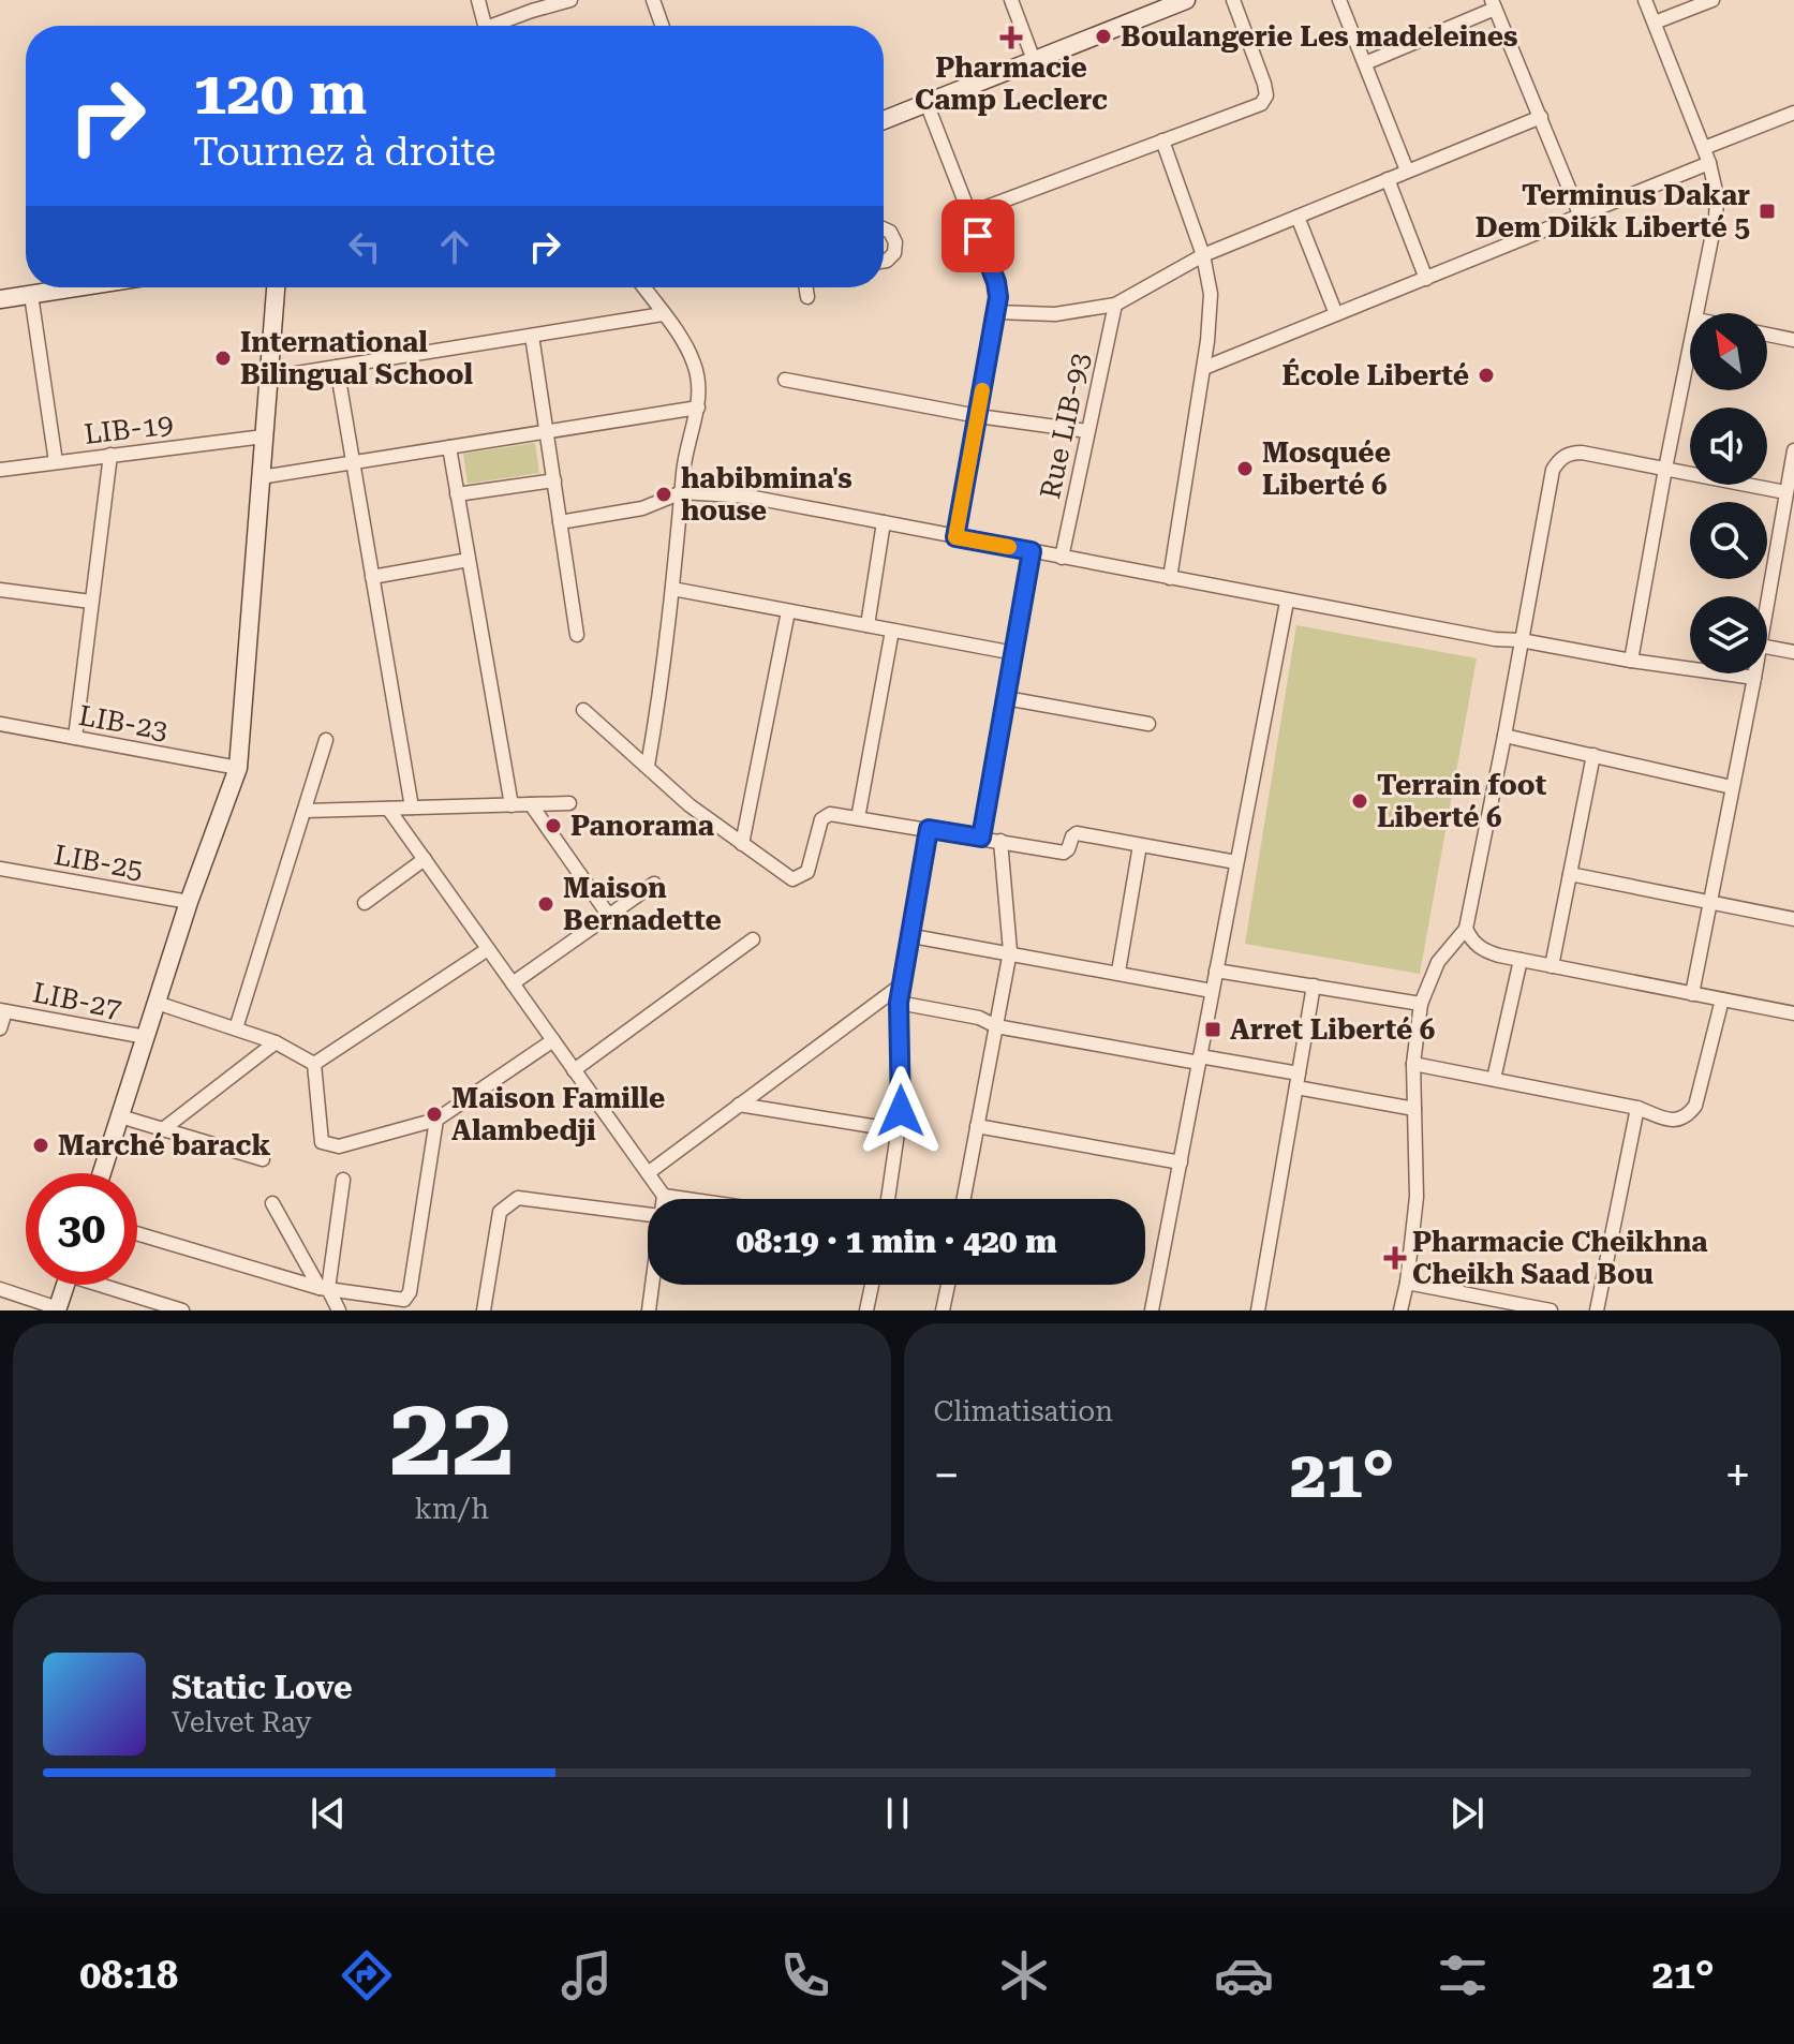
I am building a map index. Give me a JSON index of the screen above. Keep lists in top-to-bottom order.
{
  "streets": {
    "street": [
      "Rue LIB-93",
      "LIB-19",
      "LIB-23",
      "LIB-25",
      "LIB-27"
    ]
  },
  "places": {
    "other": [
      "Boulangerie Les madeleines",
      "International Bilingual School",
      "École Liberté",
      "Mosquée Liberté 6",
      "habibmina's house",
      "Terrain foot Liberté 6",
      "Panorama",
      "Maison Bernadette",
      "Maison Famille Alambedji",
      "Marché barack"
    ],
    "health": ["Pharmacie Camp Leclerc", "Pharmacie Cheikhna Cheikh Saad Bou"],
    "transit": ["Terminus Dakar Dem Dikk Liberté 5", "Arret Liberté 6"]
  },
  "north": "top left",
  "page": {
    "turn": ["120 m", "Tournez à droite"],
    "limit": "30",
    "trip": "08:19 · 1 min · 420 m",
    "tile": [
      ["22", "km/h"],
      "Climatisation"
    ],
    "heat": ["−", "21°", "+"],
    "song": ["Static Love", "Velvet Ray"],
    "tabs": ["08:18", "21°"]
  }
}
